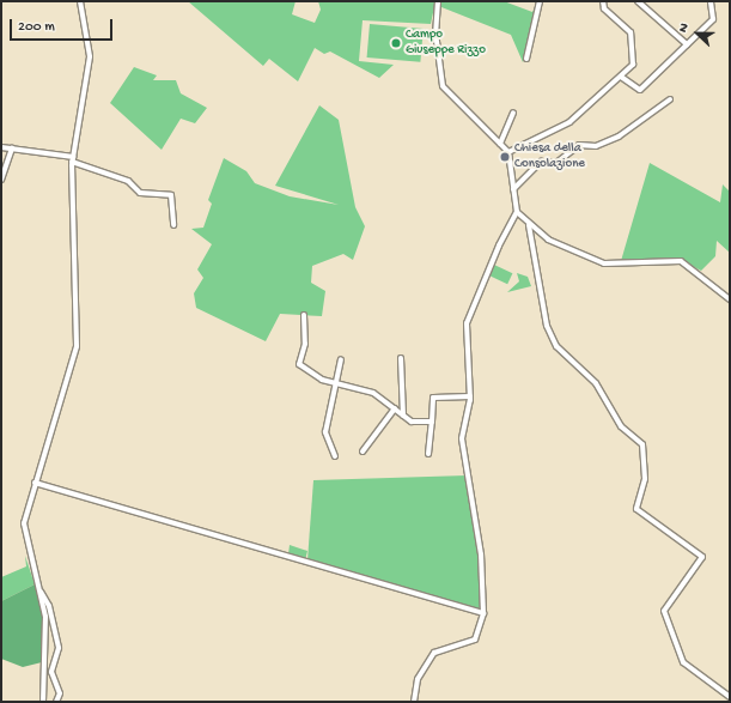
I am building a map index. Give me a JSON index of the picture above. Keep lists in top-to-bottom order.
{
  "places": ["Campo Giuseppe Rizzo", "Chiesa della Consolazione"],
  "scale_bar": "200 m",
  "north": "left"
}
